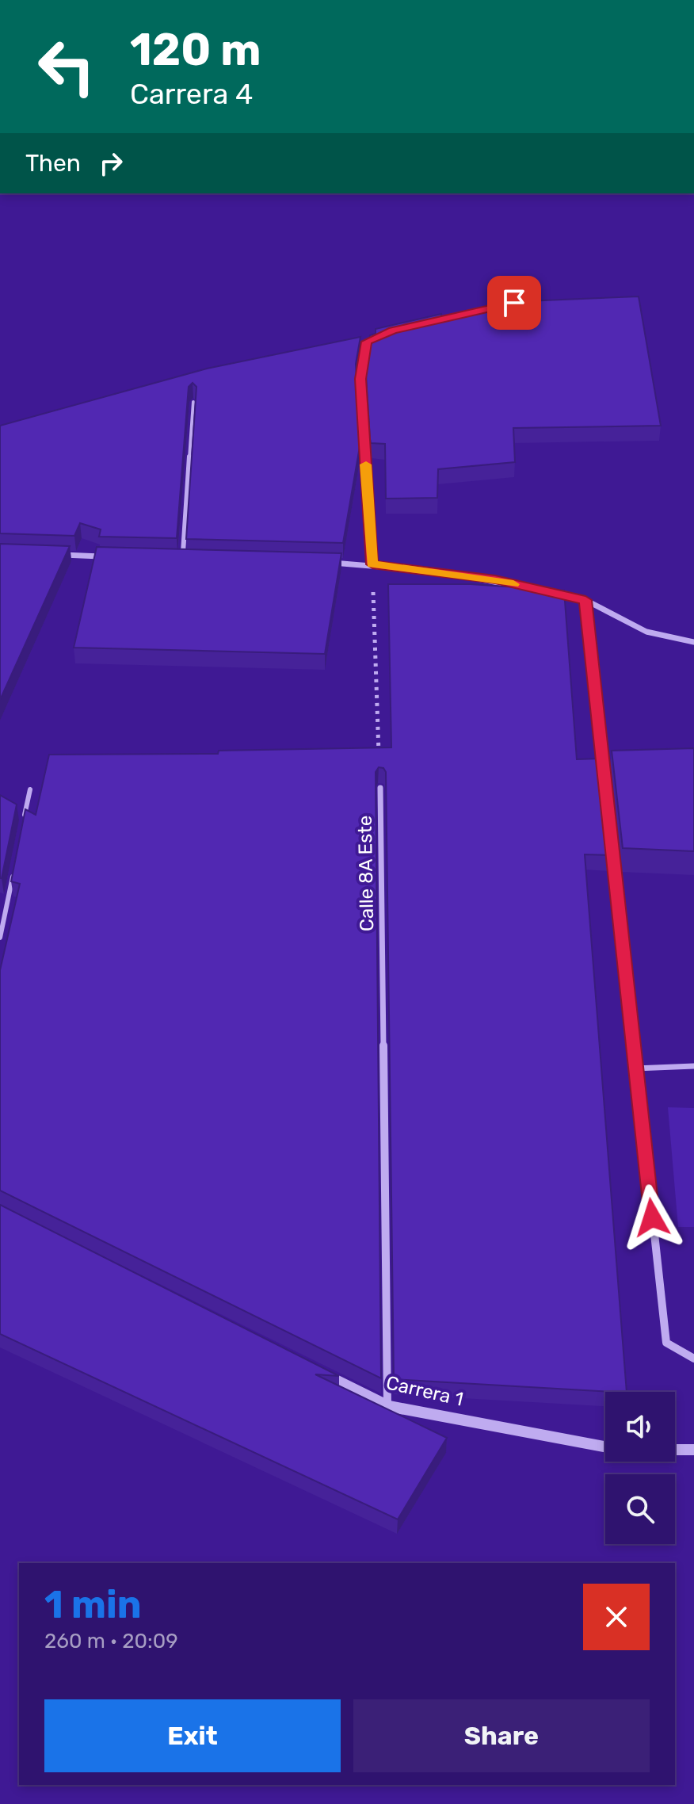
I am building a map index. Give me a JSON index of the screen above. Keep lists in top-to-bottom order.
{
  "streets": {
    "street": ["Calle 8A Este", "Carrera 1"]
  },
  "crossings": [
    ["Calle 8A Este", "Carrera 1"]
  ],
  "page": {
    "turn": ["120 m", "Carrera 4"],
    "then": "Then",
    "heading": ["1 min", "260 m · 20:09"],
    "buttons": ["Exit", "Share"]
  }
}
